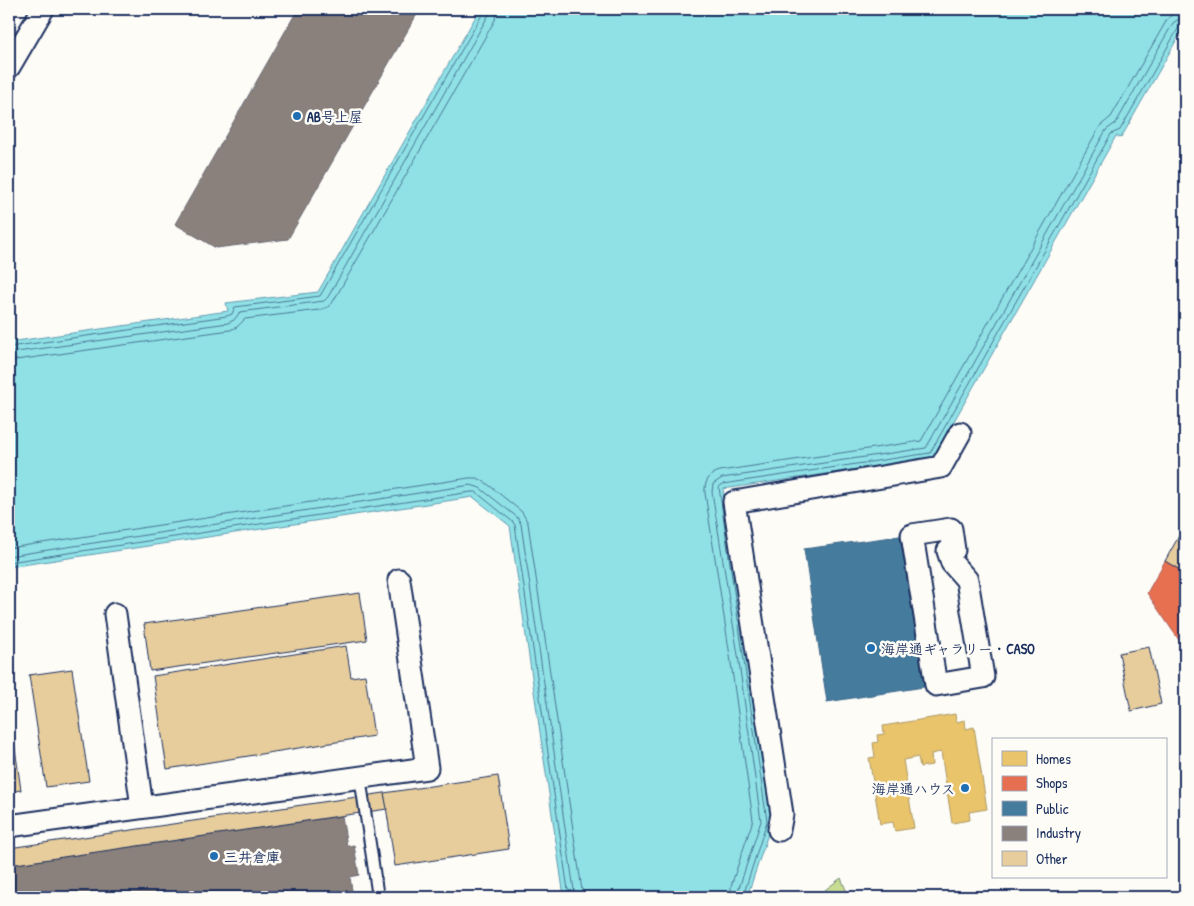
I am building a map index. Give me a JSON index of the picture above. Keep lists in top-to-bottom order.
{
  "places": [
    "AB号上屋",
    "海岸通ギャラリー・CASO",
    "海岸通ハウス",
    "三井倉庫"
  ],
  "legend": [
    "Homes",
    "Shops",
    "Public",
    "Industry",
    "Other"
  ]
}
